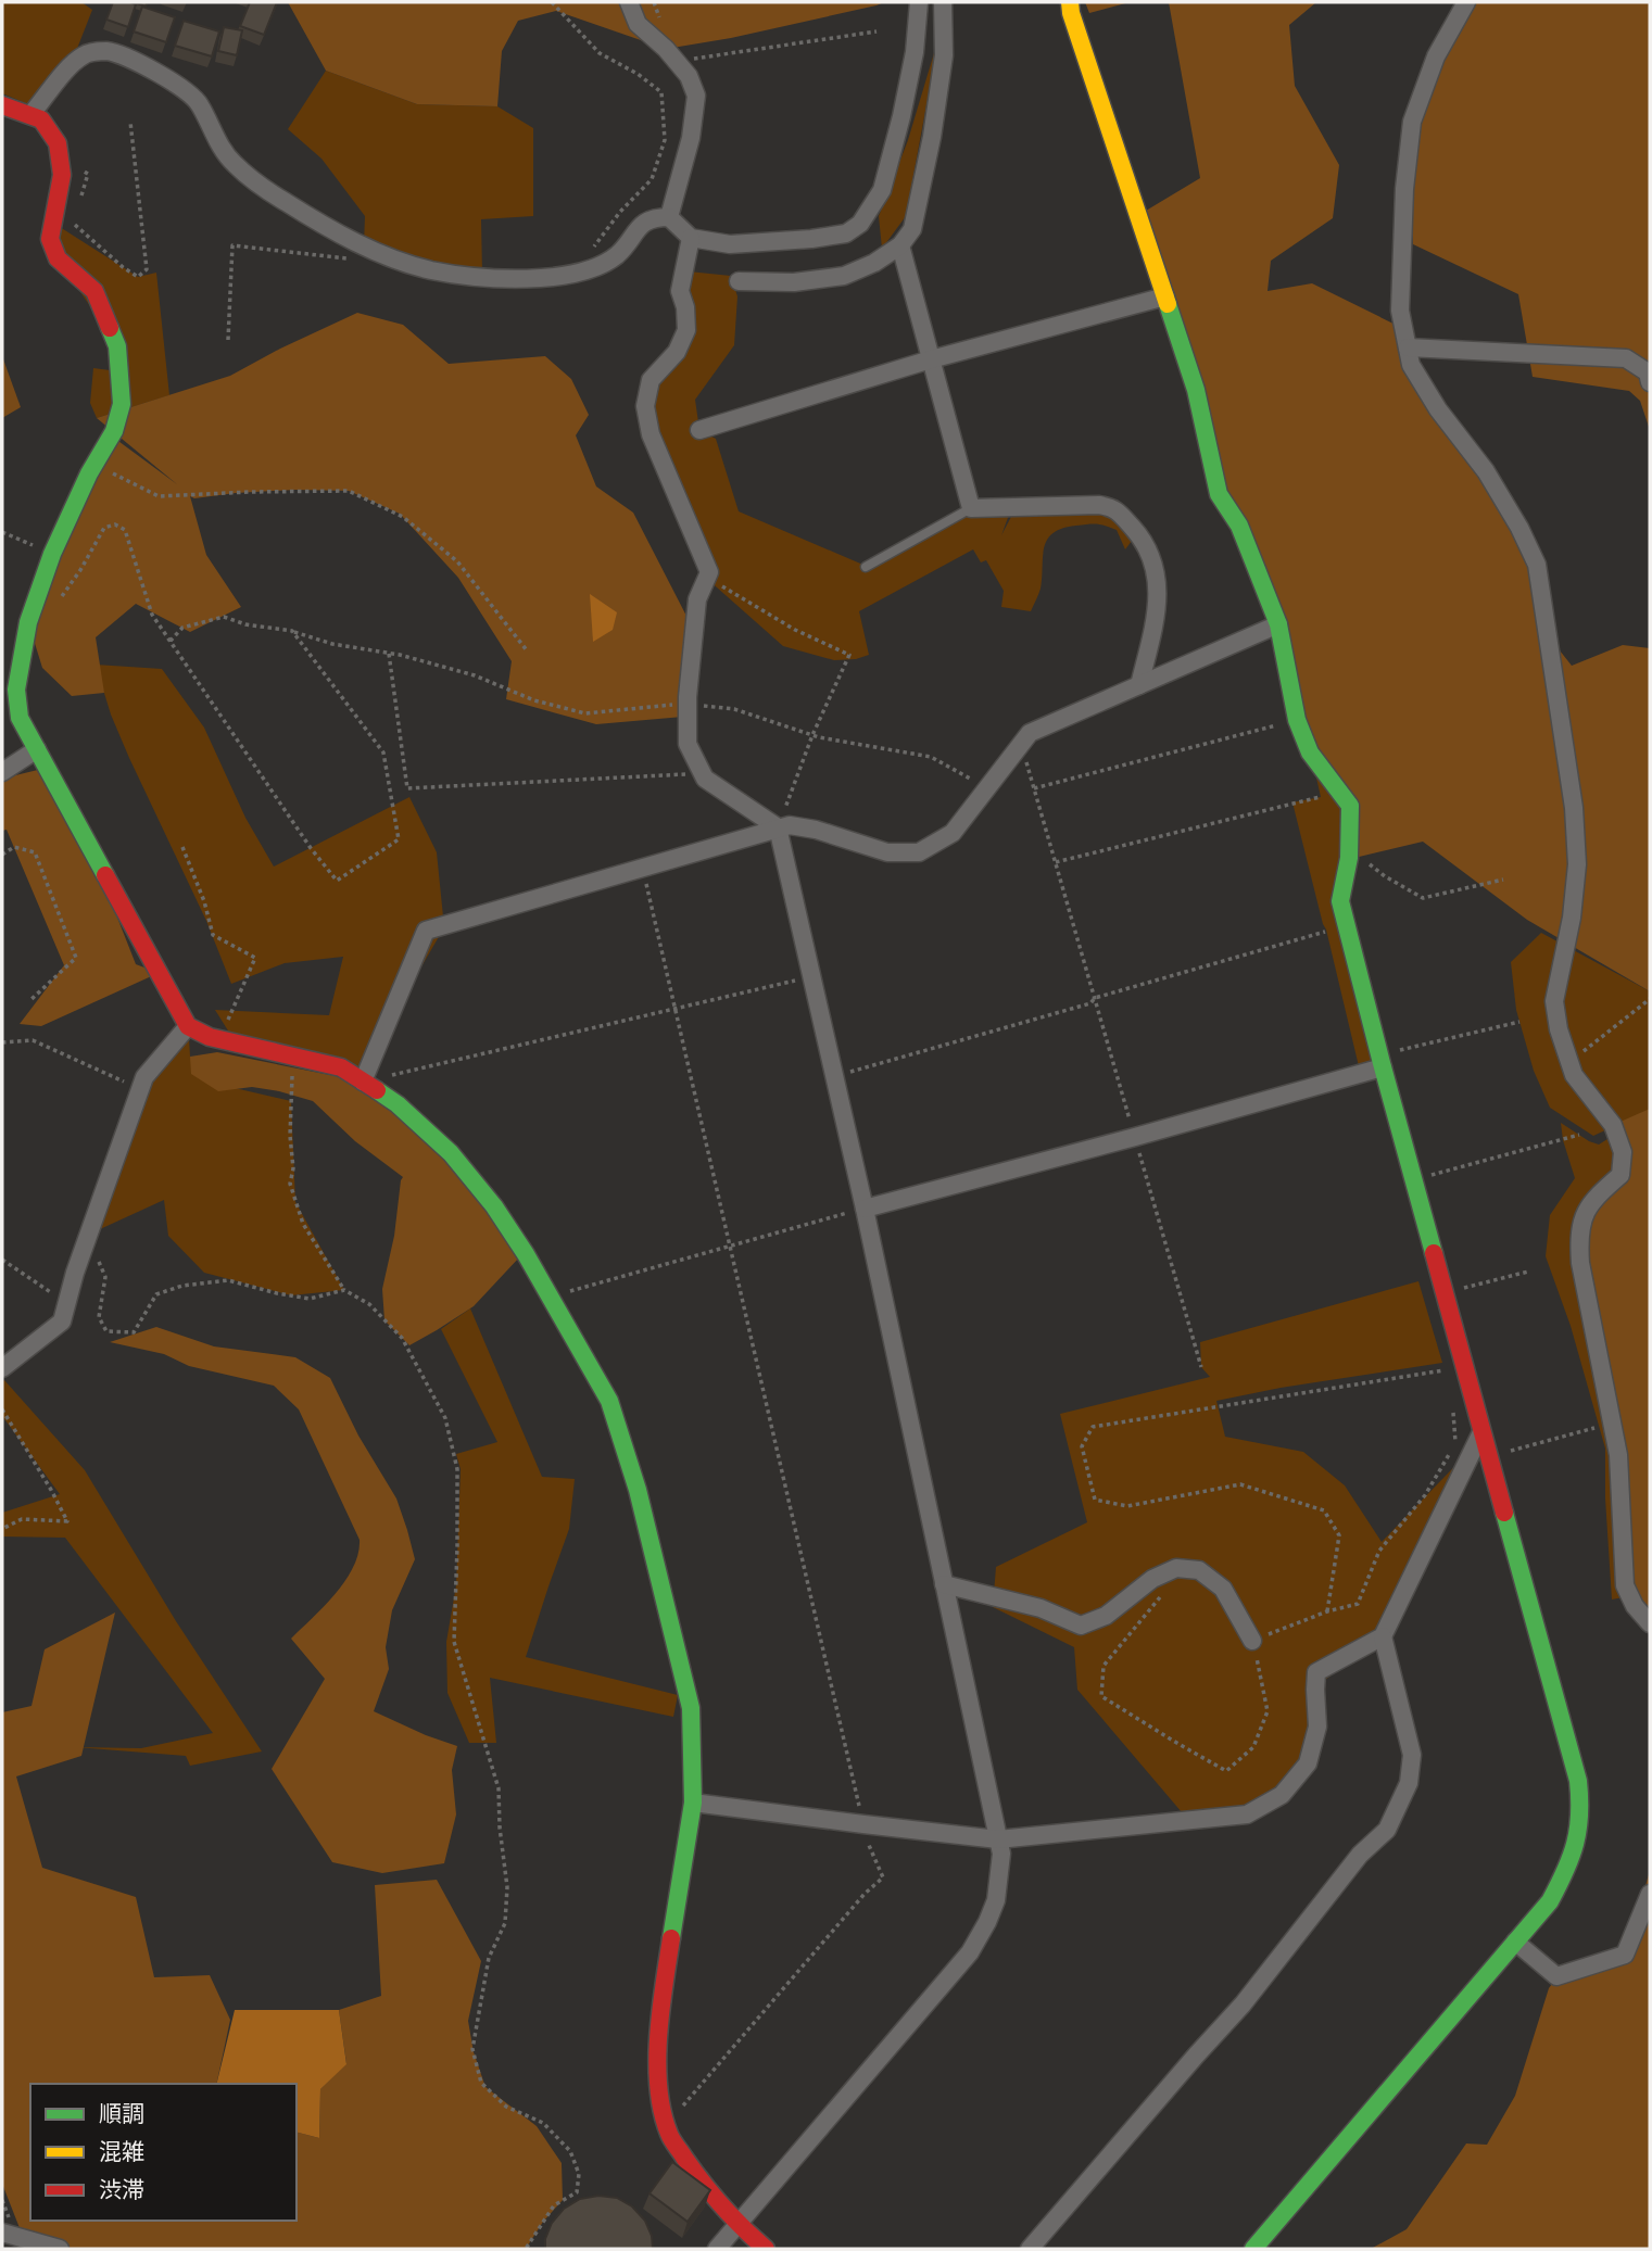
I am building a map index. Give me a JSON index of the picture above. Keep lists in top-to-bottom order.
{
  "legend": ["順調", "混雑", "渋滞"]
}
